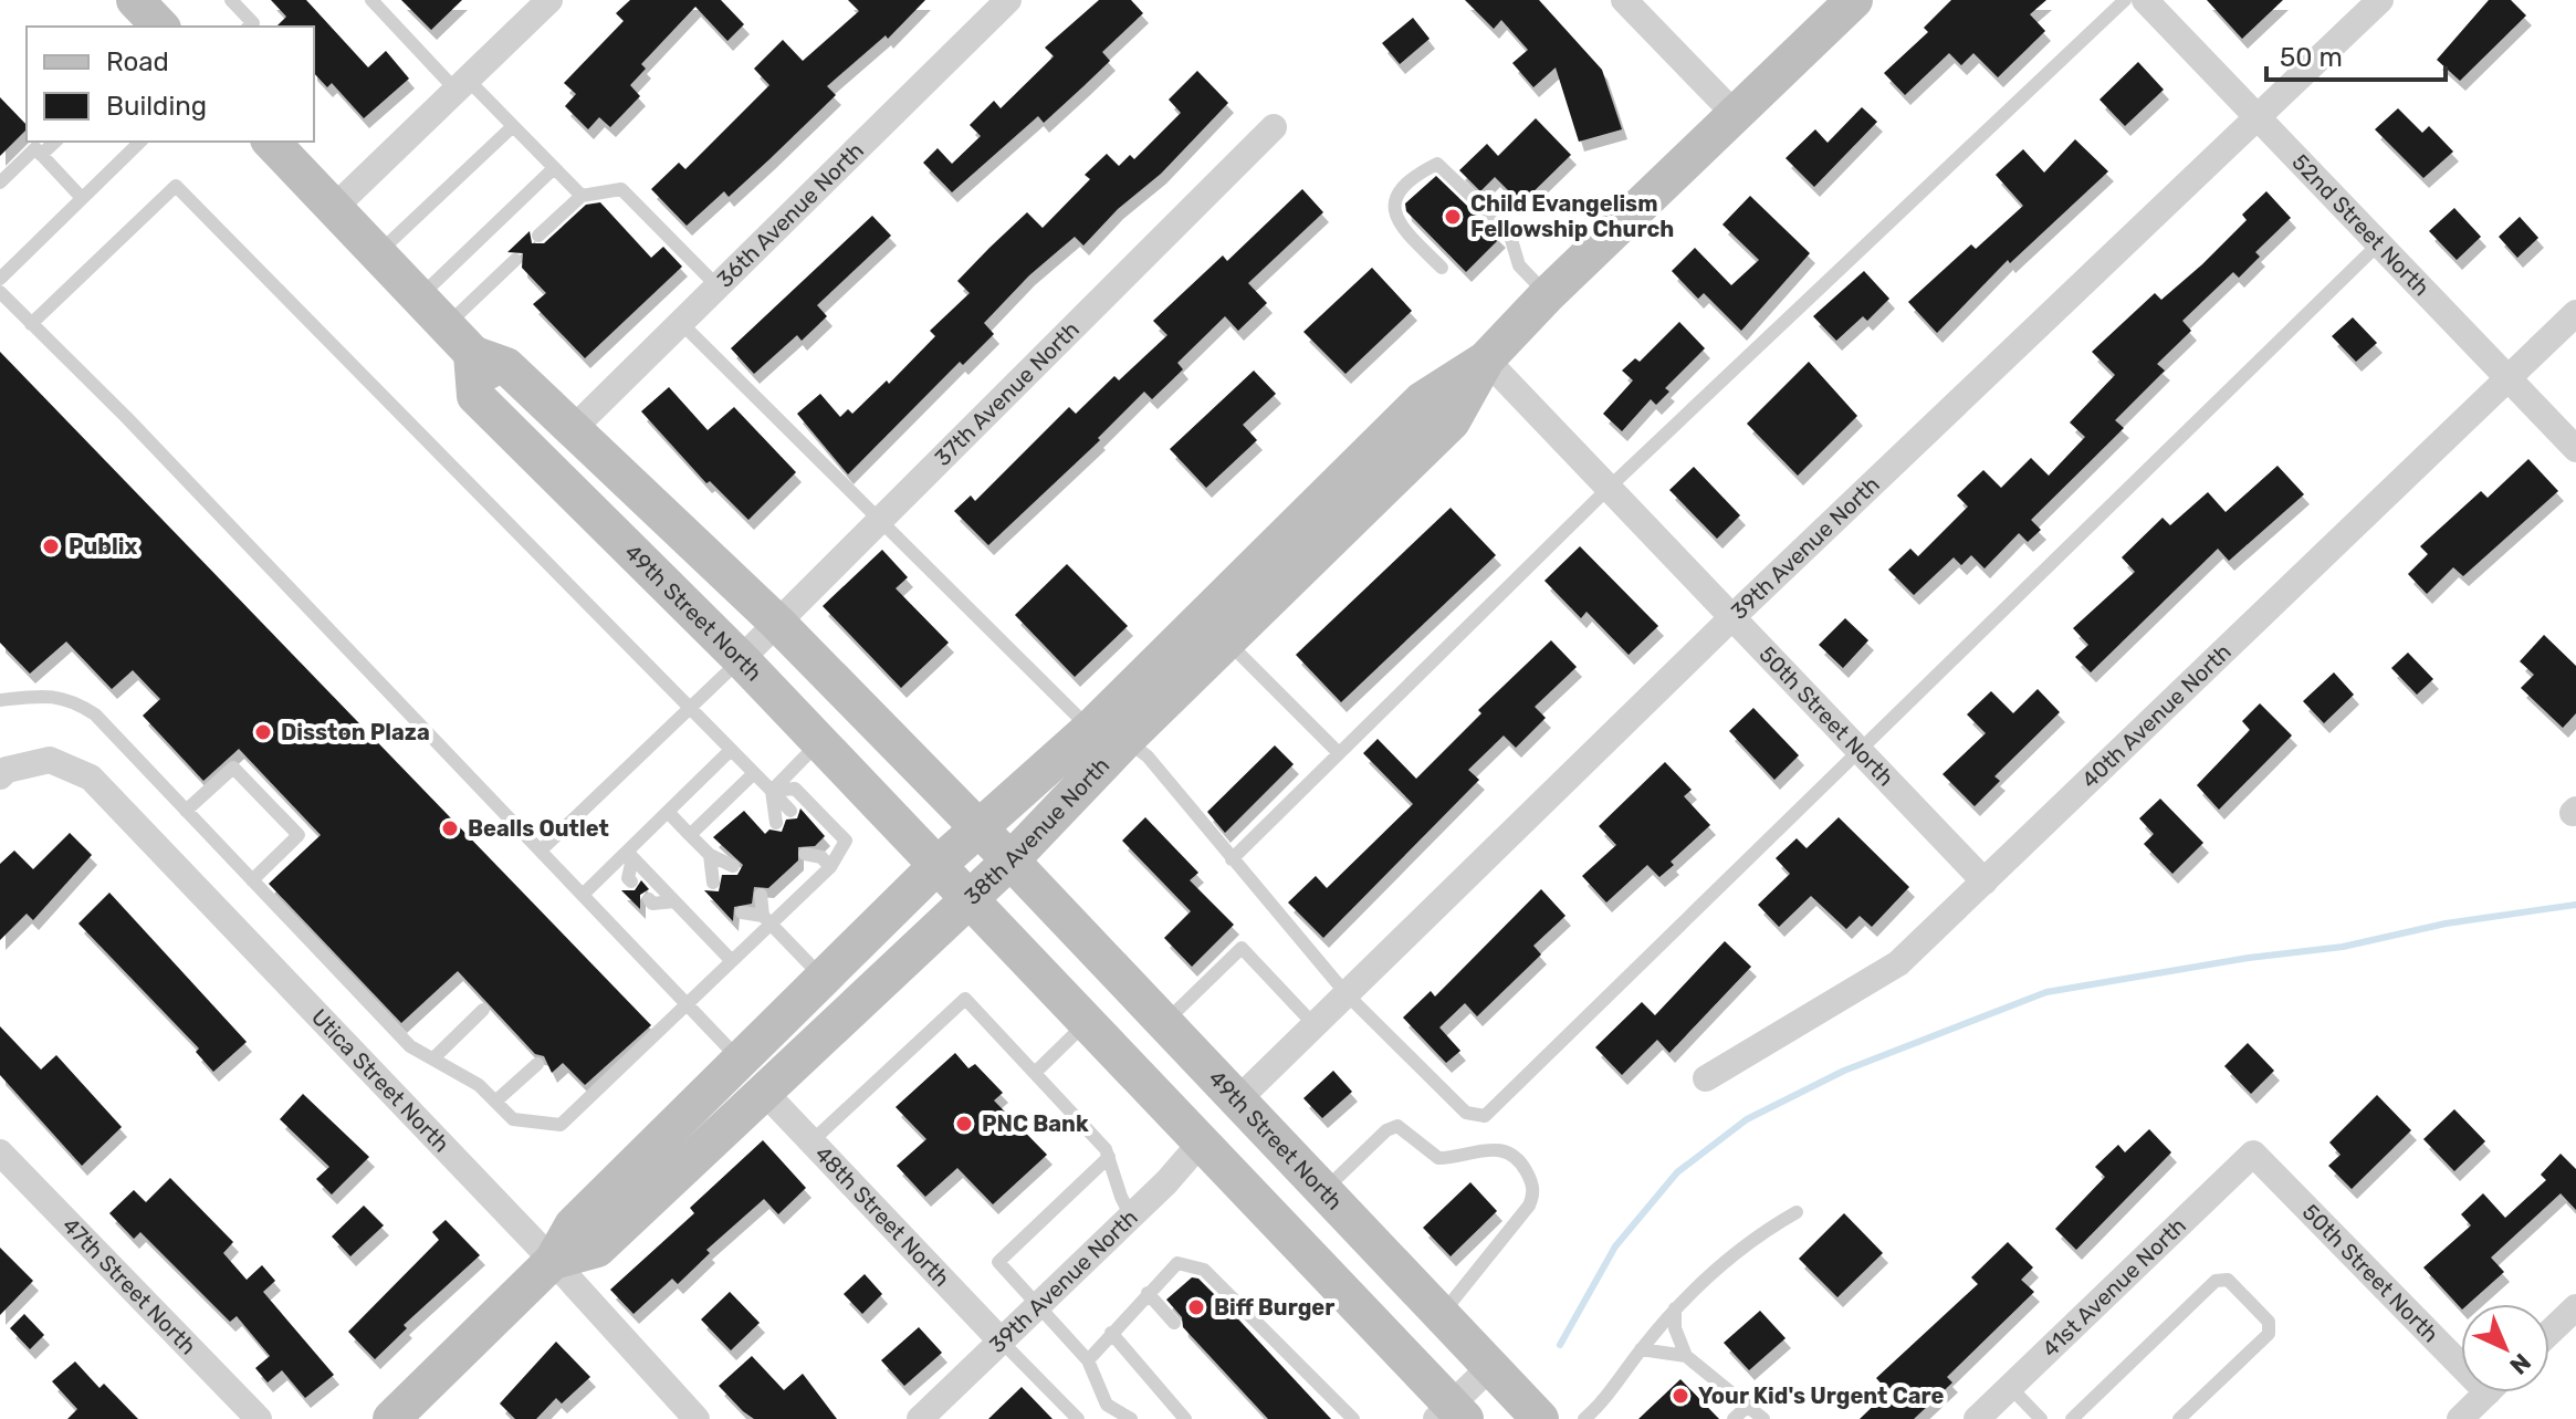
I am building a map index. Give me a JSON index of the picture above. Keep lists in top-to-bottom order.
{
  "streets": {
    "main road": ["49th Street North", "38th Avenue North"],
    "street": [
      "36th Avenue North",
      "52nd Street North",
      "37th Avenue North",
      "39th Avenue North",
      "40th Avenue North",
      "50th Street North",
      "Utica Street North",
      "48th Street North",
      "47th Street North",
      "41st Avenue North"
    ]
  },
  "crossings": [
    ["52nd Street North", "39th Avenue North"],
    ["52nd Street North", "40th Avenue North"],
    ["37th Avenue North", "49th Street North"],
    ["39th Avenue North", "49th Street North"],
    ["39th Avenue North", "50th Street North"],
    ["39th Avenue North", "48th Street North"],
    ["49th Street North", "38th Avenue North"],
    ["40th Avenue North", "50th Street North"],
    ["50th Street North", "38th Avenue North"],
    ["50th Street North", "41st Avenue North"],
    ["38th Avenue North", "Utica Street North"],
    ["38th Avenue North", "48th Street North"]
  ],
  "places": [
    "Child Evangelism Fellowship Church",
    "Publix",
    "Disston Plaza",
    "Bealls Outlet",
    "PNC Bank",
    "Biff Burger",
    "Your Kid's Urgent Care"
  ],
  "legend": ["Road", "Building"],
  "scale_bar": "50 m",
  "north": "bottom right"
}
